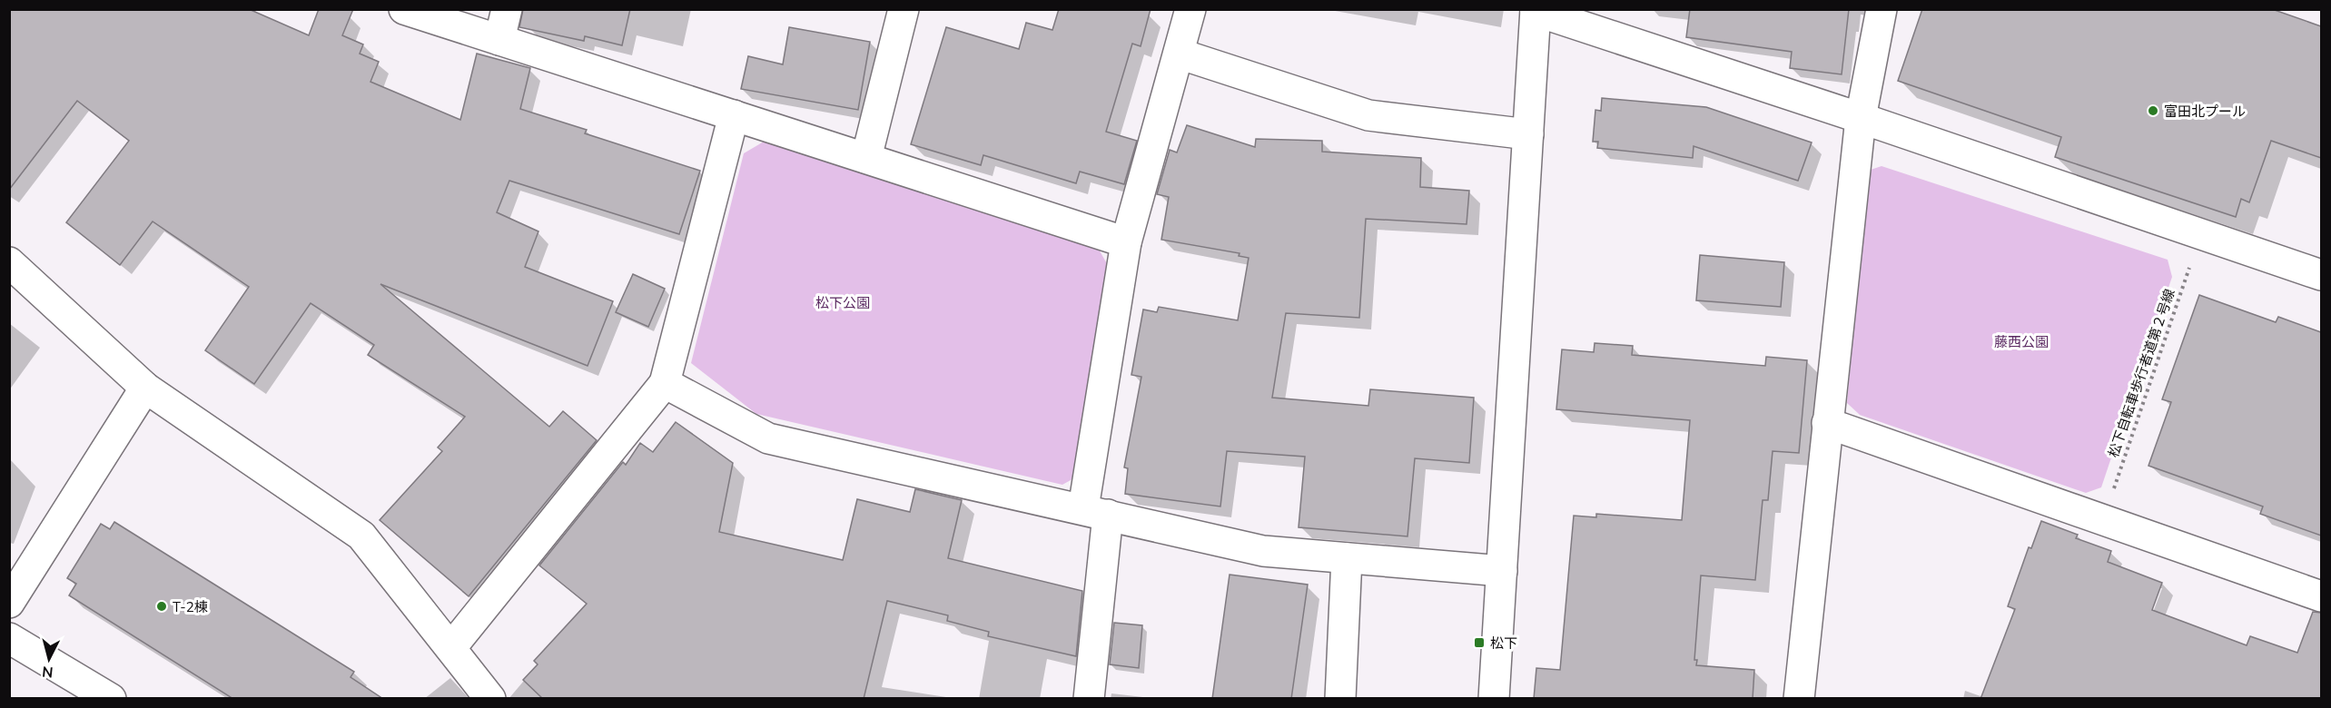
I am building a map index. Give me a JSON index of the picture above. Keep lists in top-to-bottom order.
{
  "streets": {
    "path": ["松下自転車歩行者道第２号線"]
  },
  "parks": ["松下公園", "藤西公園"],
  "places": {
    "other": ["富田北プール", "T-2棟"],
    "transit": ["松下"]
  },
  "north": "bottom"
}
